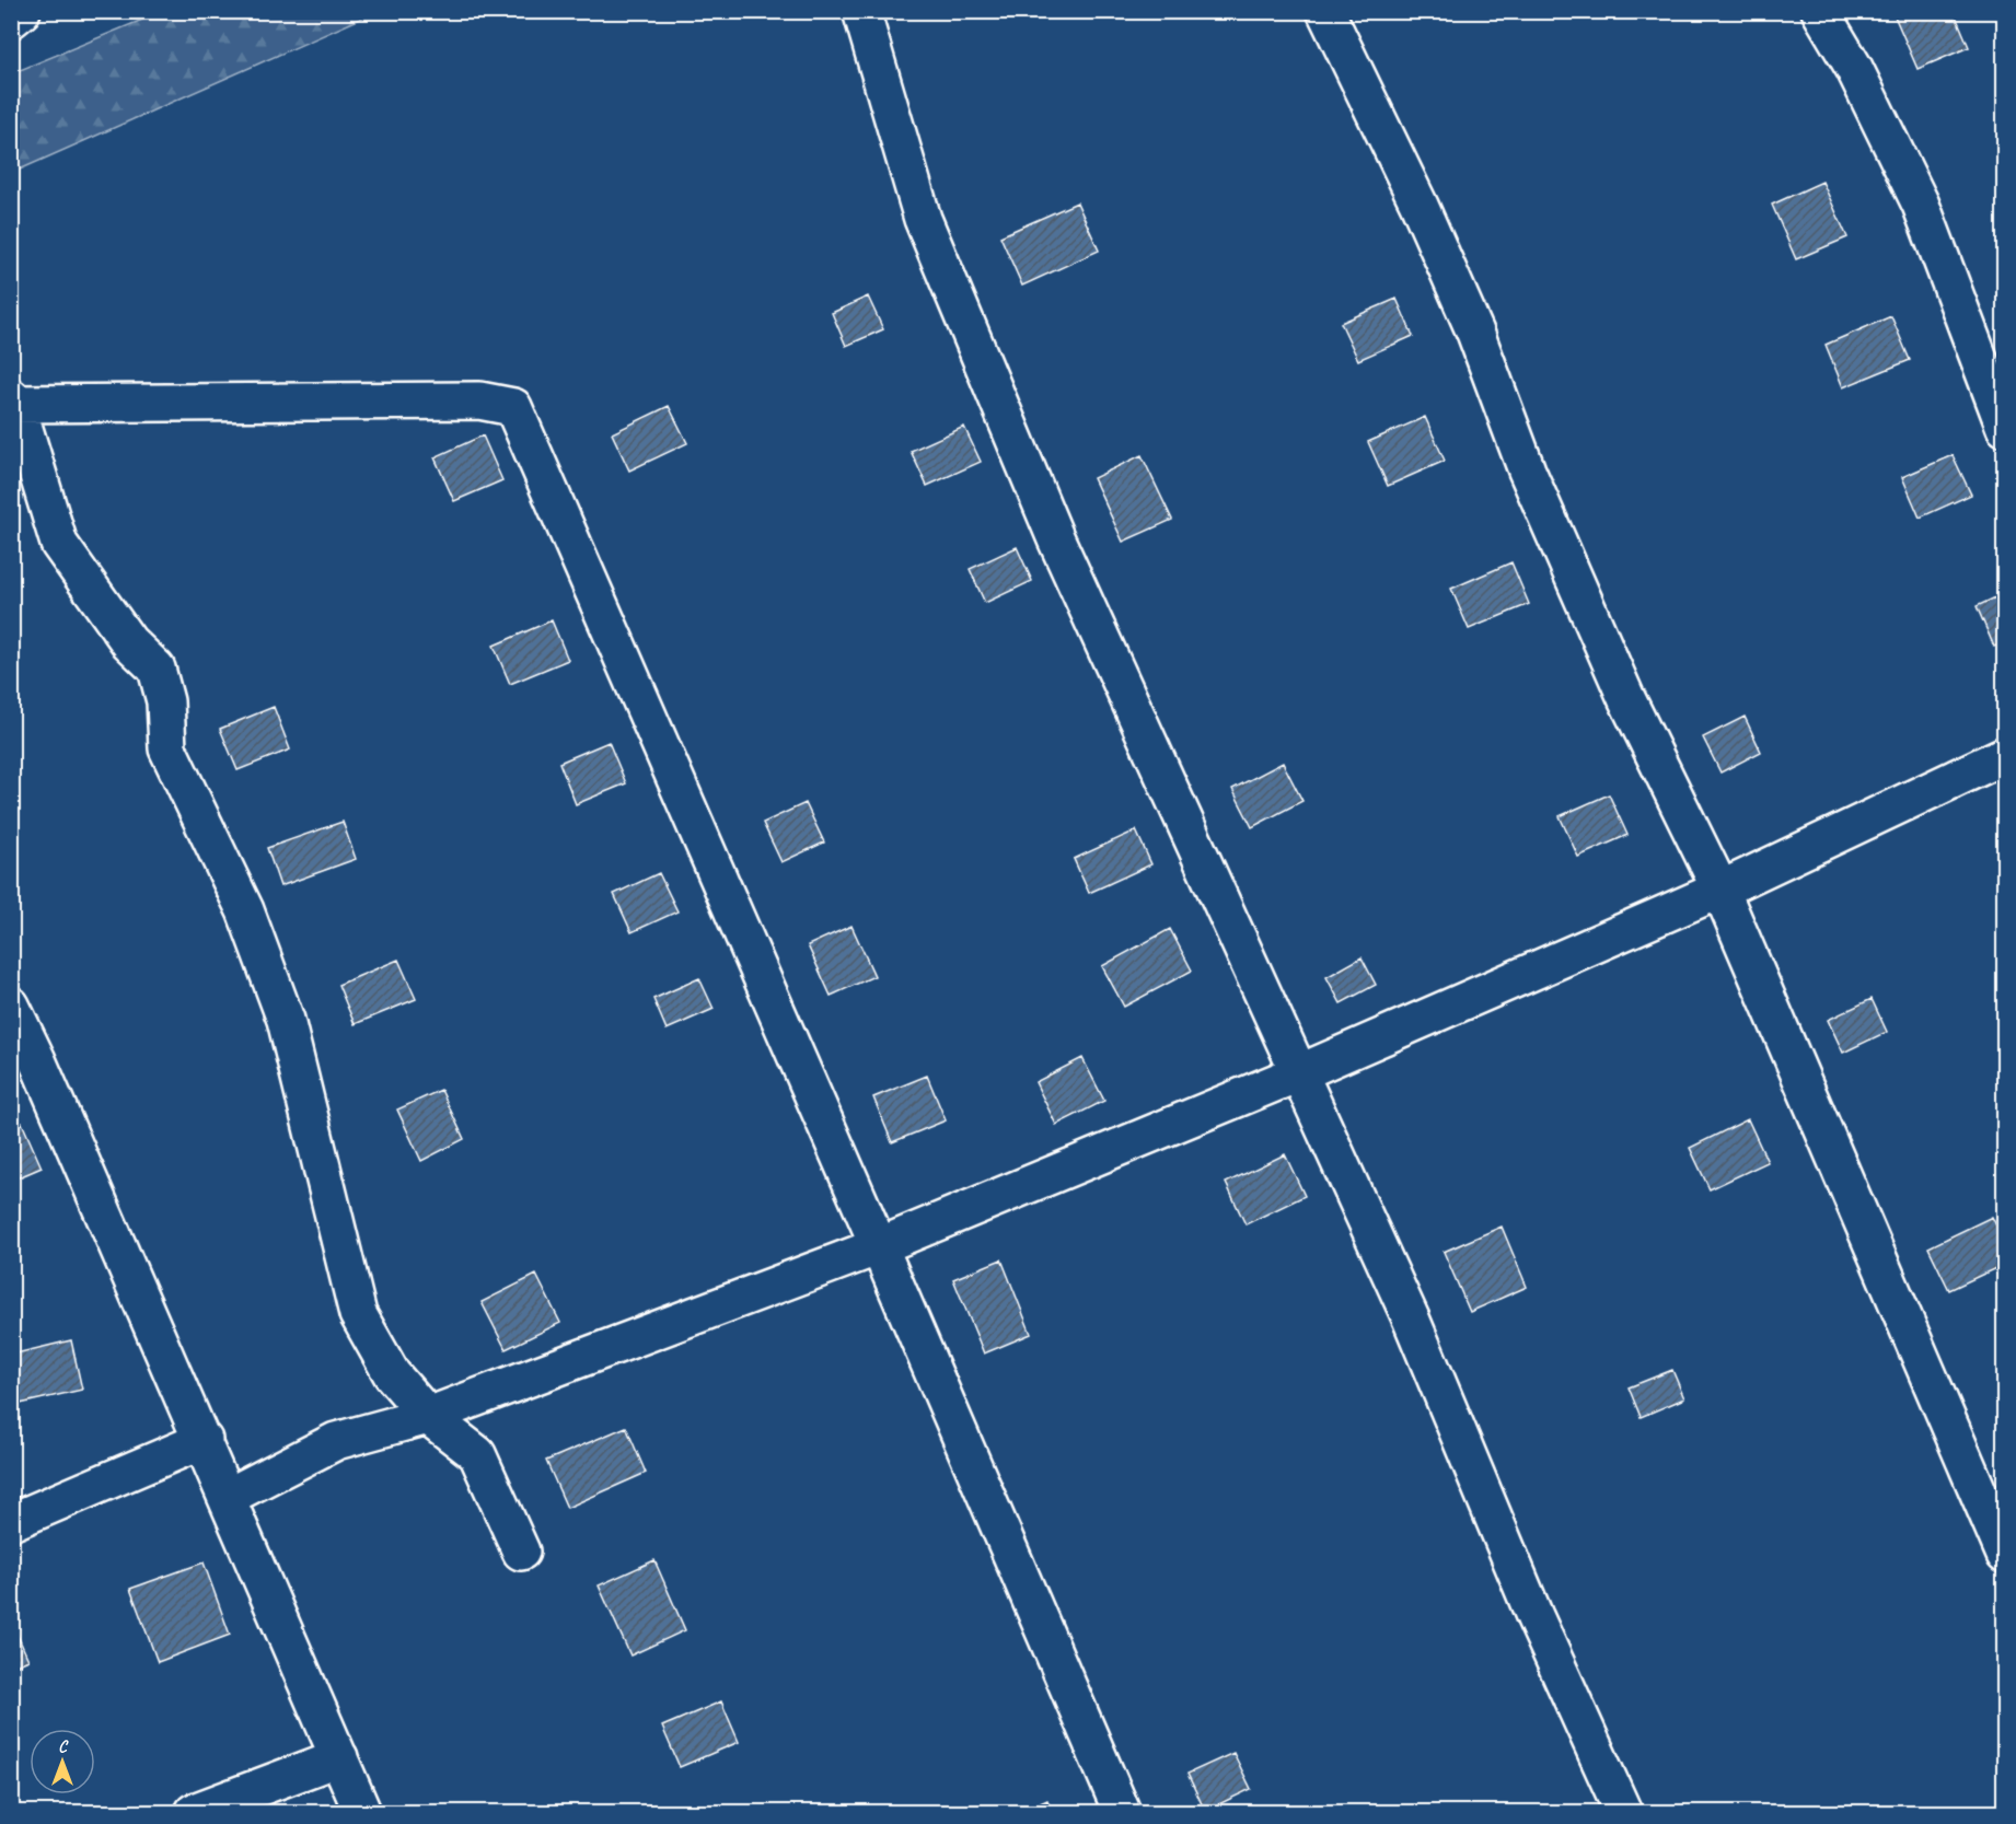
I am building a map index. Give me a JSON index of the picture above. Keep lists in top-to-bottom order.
{
  "north": "top"
}
